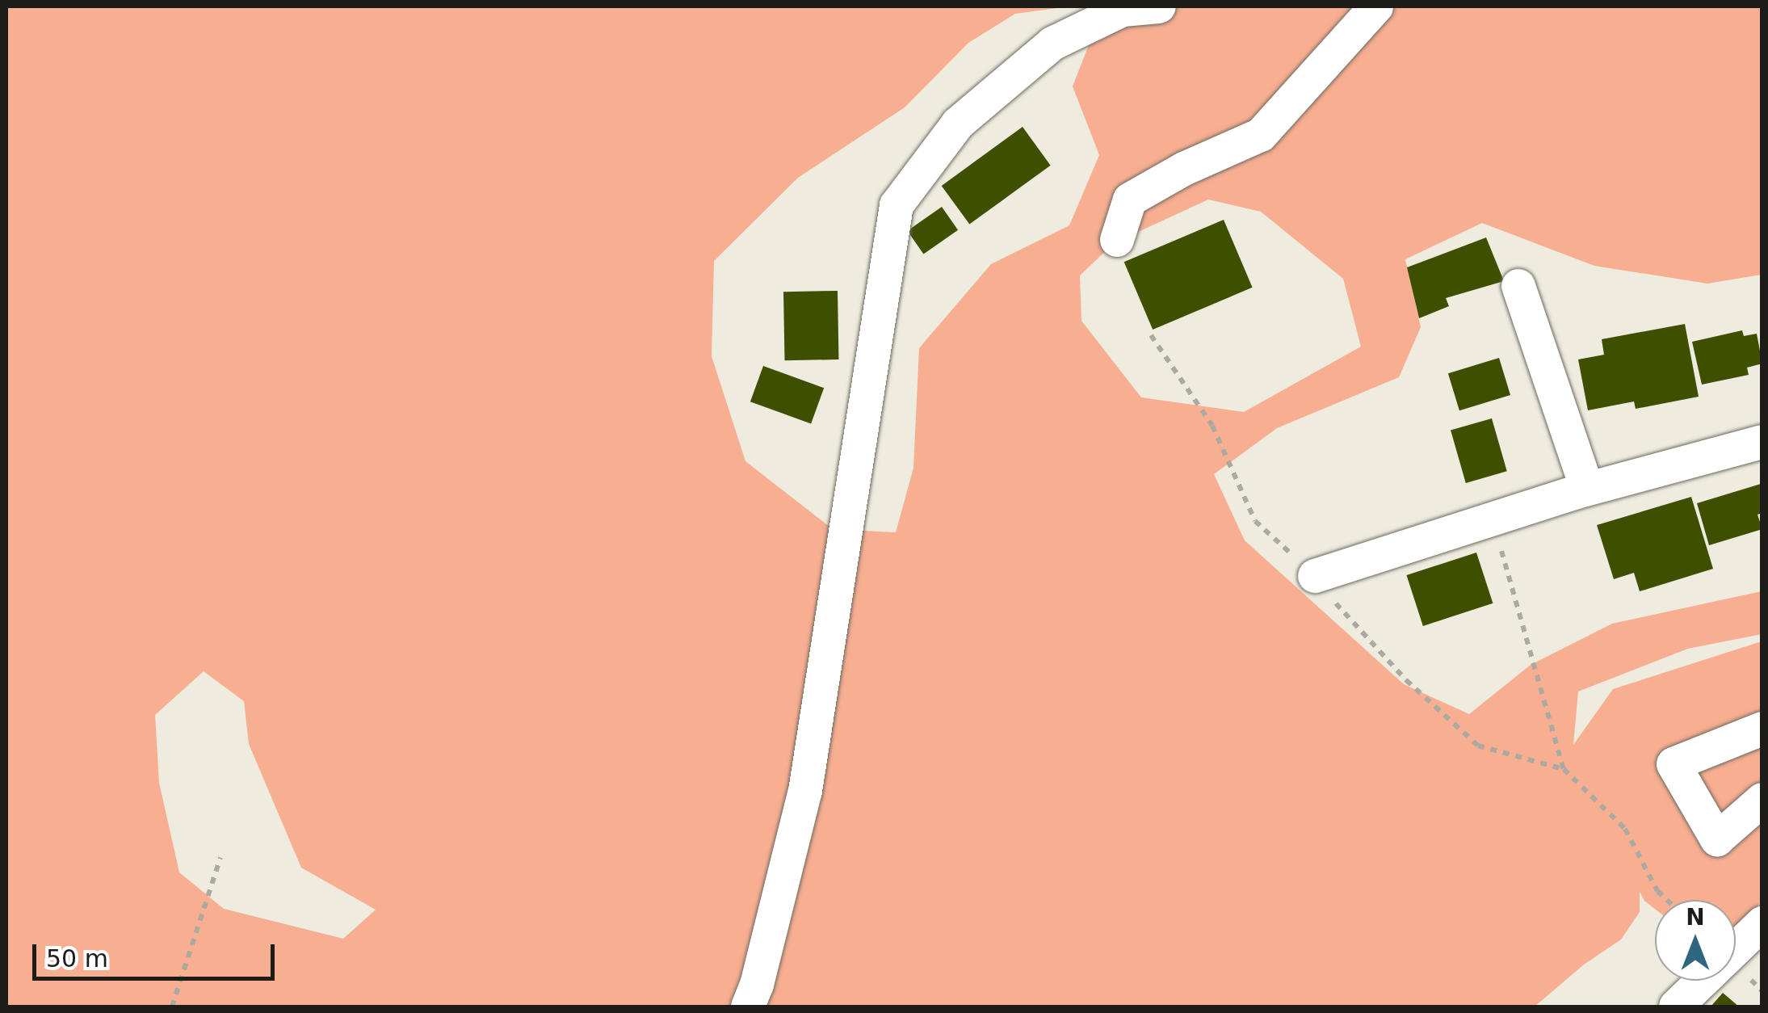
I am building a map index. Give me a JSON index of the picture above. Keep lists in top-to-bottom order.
{
  "scale_bar": "50 m",
  "north": "top"
}
